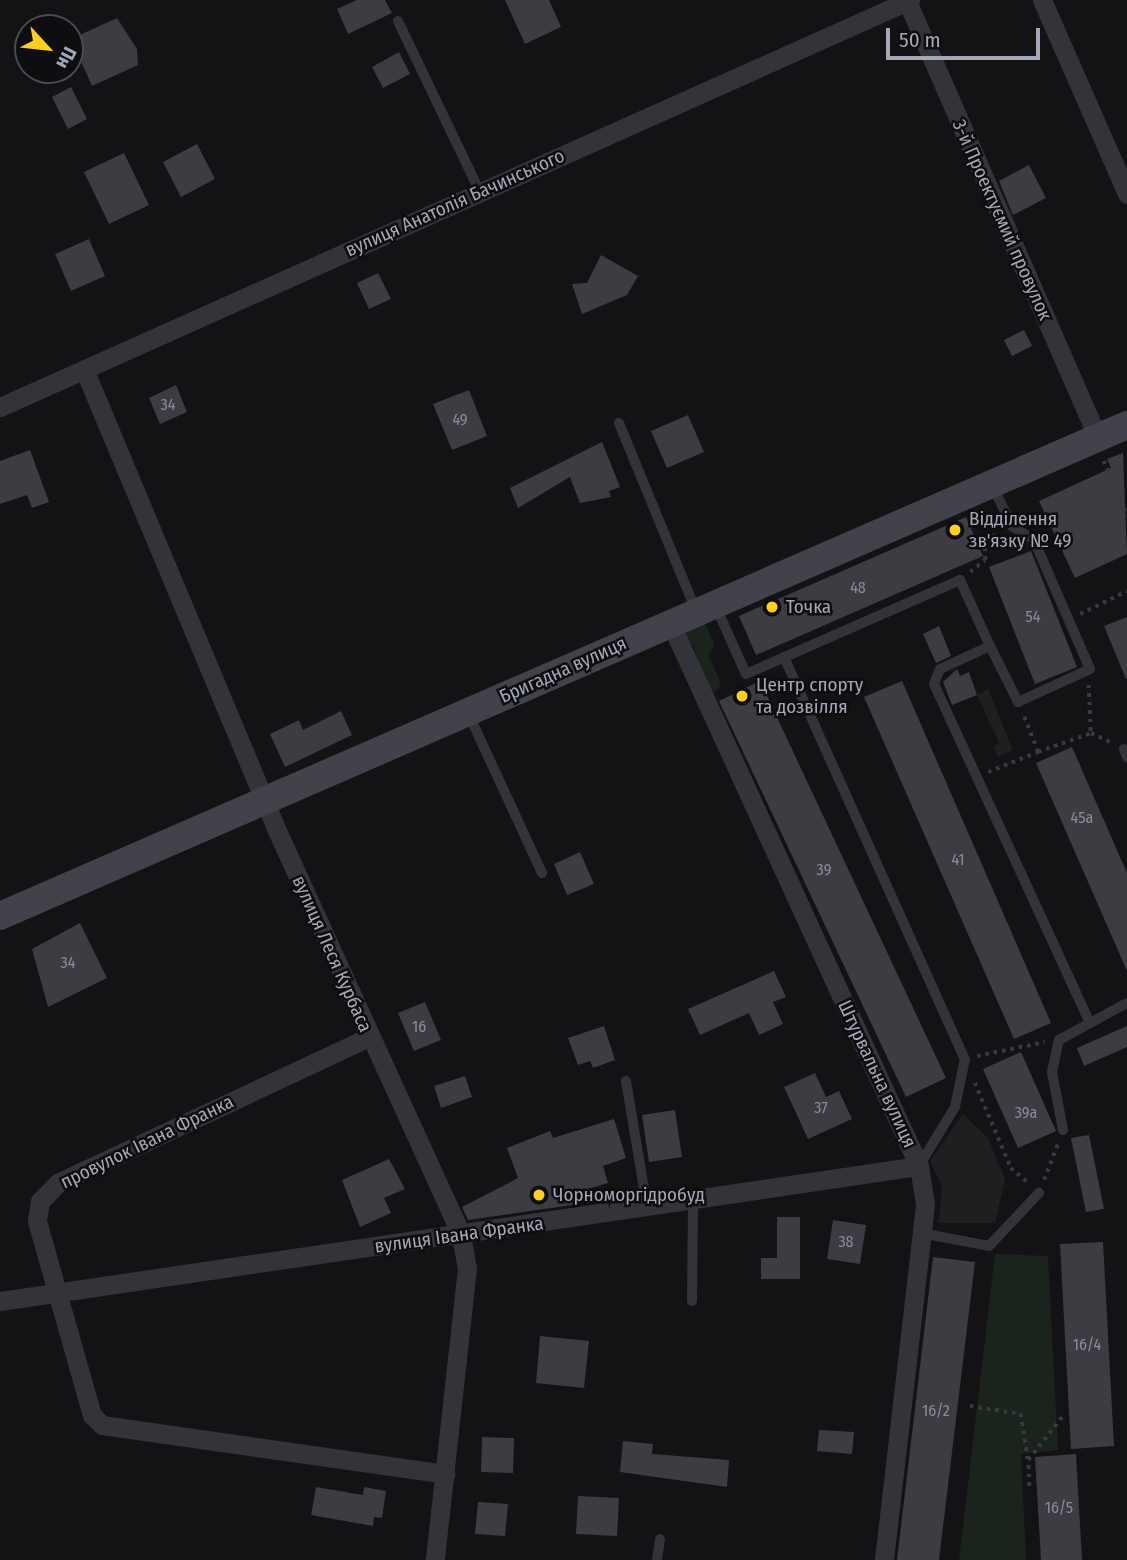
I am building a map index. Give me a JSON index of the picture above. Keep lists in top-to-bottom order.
{
  "streets": {
    "street": [
      "вулиця Анатолія Бачинського",
      "3-й Проектуємий провулок",
      "Бригадна вулиця",
      "вулиця Леся Курбаса",
      "Штурвальна вулиця",
      "провулок Івана Франка",
      "вулиця Івана Франка"
    ]
  },
  "crossings": [
    ["вулиця Анатолія Бачинського", "3-й Проектуємий провулок"],
    ["вулиця Анатолія Бачинського", "вулиця Леся Курбаса"],
    ["3-й Проектуємий провулок", "Бригадна вулиця"],
    ["Бригадна вулиця", "вулиця Леся Курбаса"],
    ["Бригадна вулиця", "Штурвальна вулиця"],
    ["вулиця Леся Курбаса", "провулок Івана Франка"],
    ["вулиця Леся Курбаса", "вулиця Івана Франка"],
    ["Штурвальна вулиця", "вулиця Івана Франка"],
    ["провулок Івана Франка", "вулиця Івана Франка"]
  ],
  "places": [
    "Відділення зв'язку № 49",
    "Точка",
    "Центр спорту та дозвілля",
    "Чорноморгідробуд"
  ],
  "house_numbers": [
    "34",
    "49",
    "48",
    "54",
    "45а",
    "41",
    "39",
    "34",
    "16",
    "37",
    "39а",
    "38",
    "16/4",
    "16/2",
    "16/5"
  ],
  "scale_bar": "50 m",
  "north": "bottom right"
}
